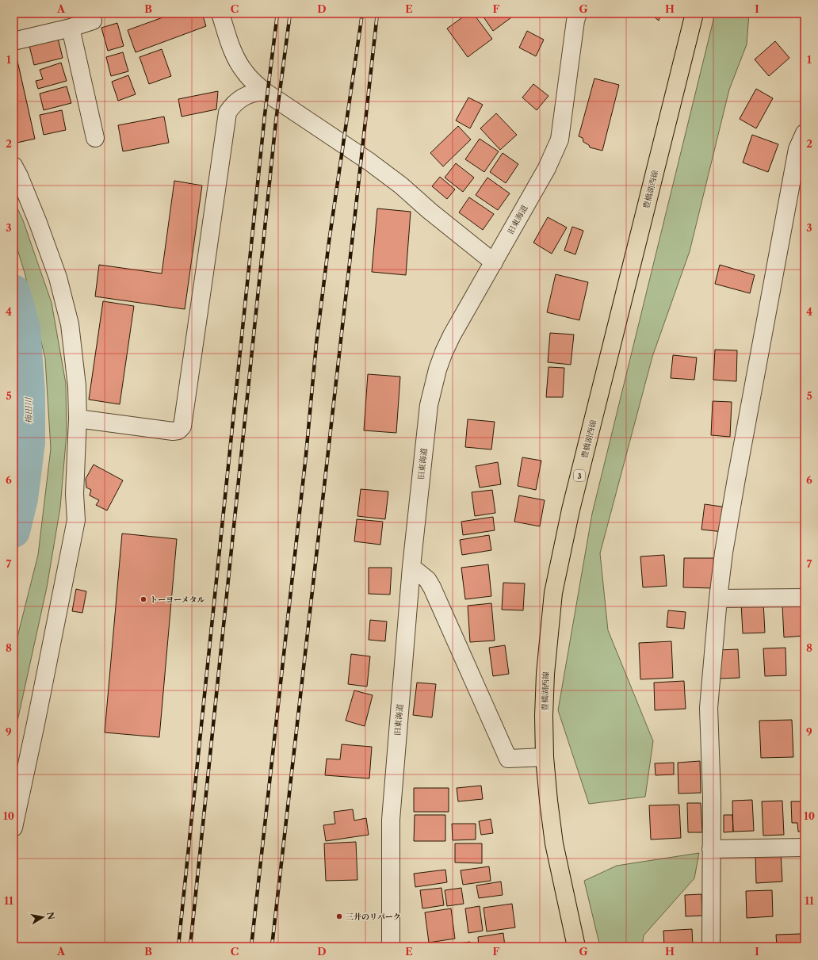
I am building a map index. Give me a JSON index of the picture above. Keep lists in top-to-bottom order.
{
  "streets": {
    "main road": ["豊橋湖西線", "3"],
    "street": ["旧東海道"]
  },
  "water": ["梅田川"],
  "places": ["トーヨーメタル", "三井のリパーク"],
  "north": "right",
  "grid": {
    "columns": [
      "A",
      "B",
      "C",
      "D",
      "E",
      "F",
      "G",
      "H",
      "I"
    ],
    "rows": [
      "1",
      "2",
      "3",
      "4",
      "5",
      "6",
      "7",
      "8",
      "9",
      "10",
      "11"
    ]
  }
}
